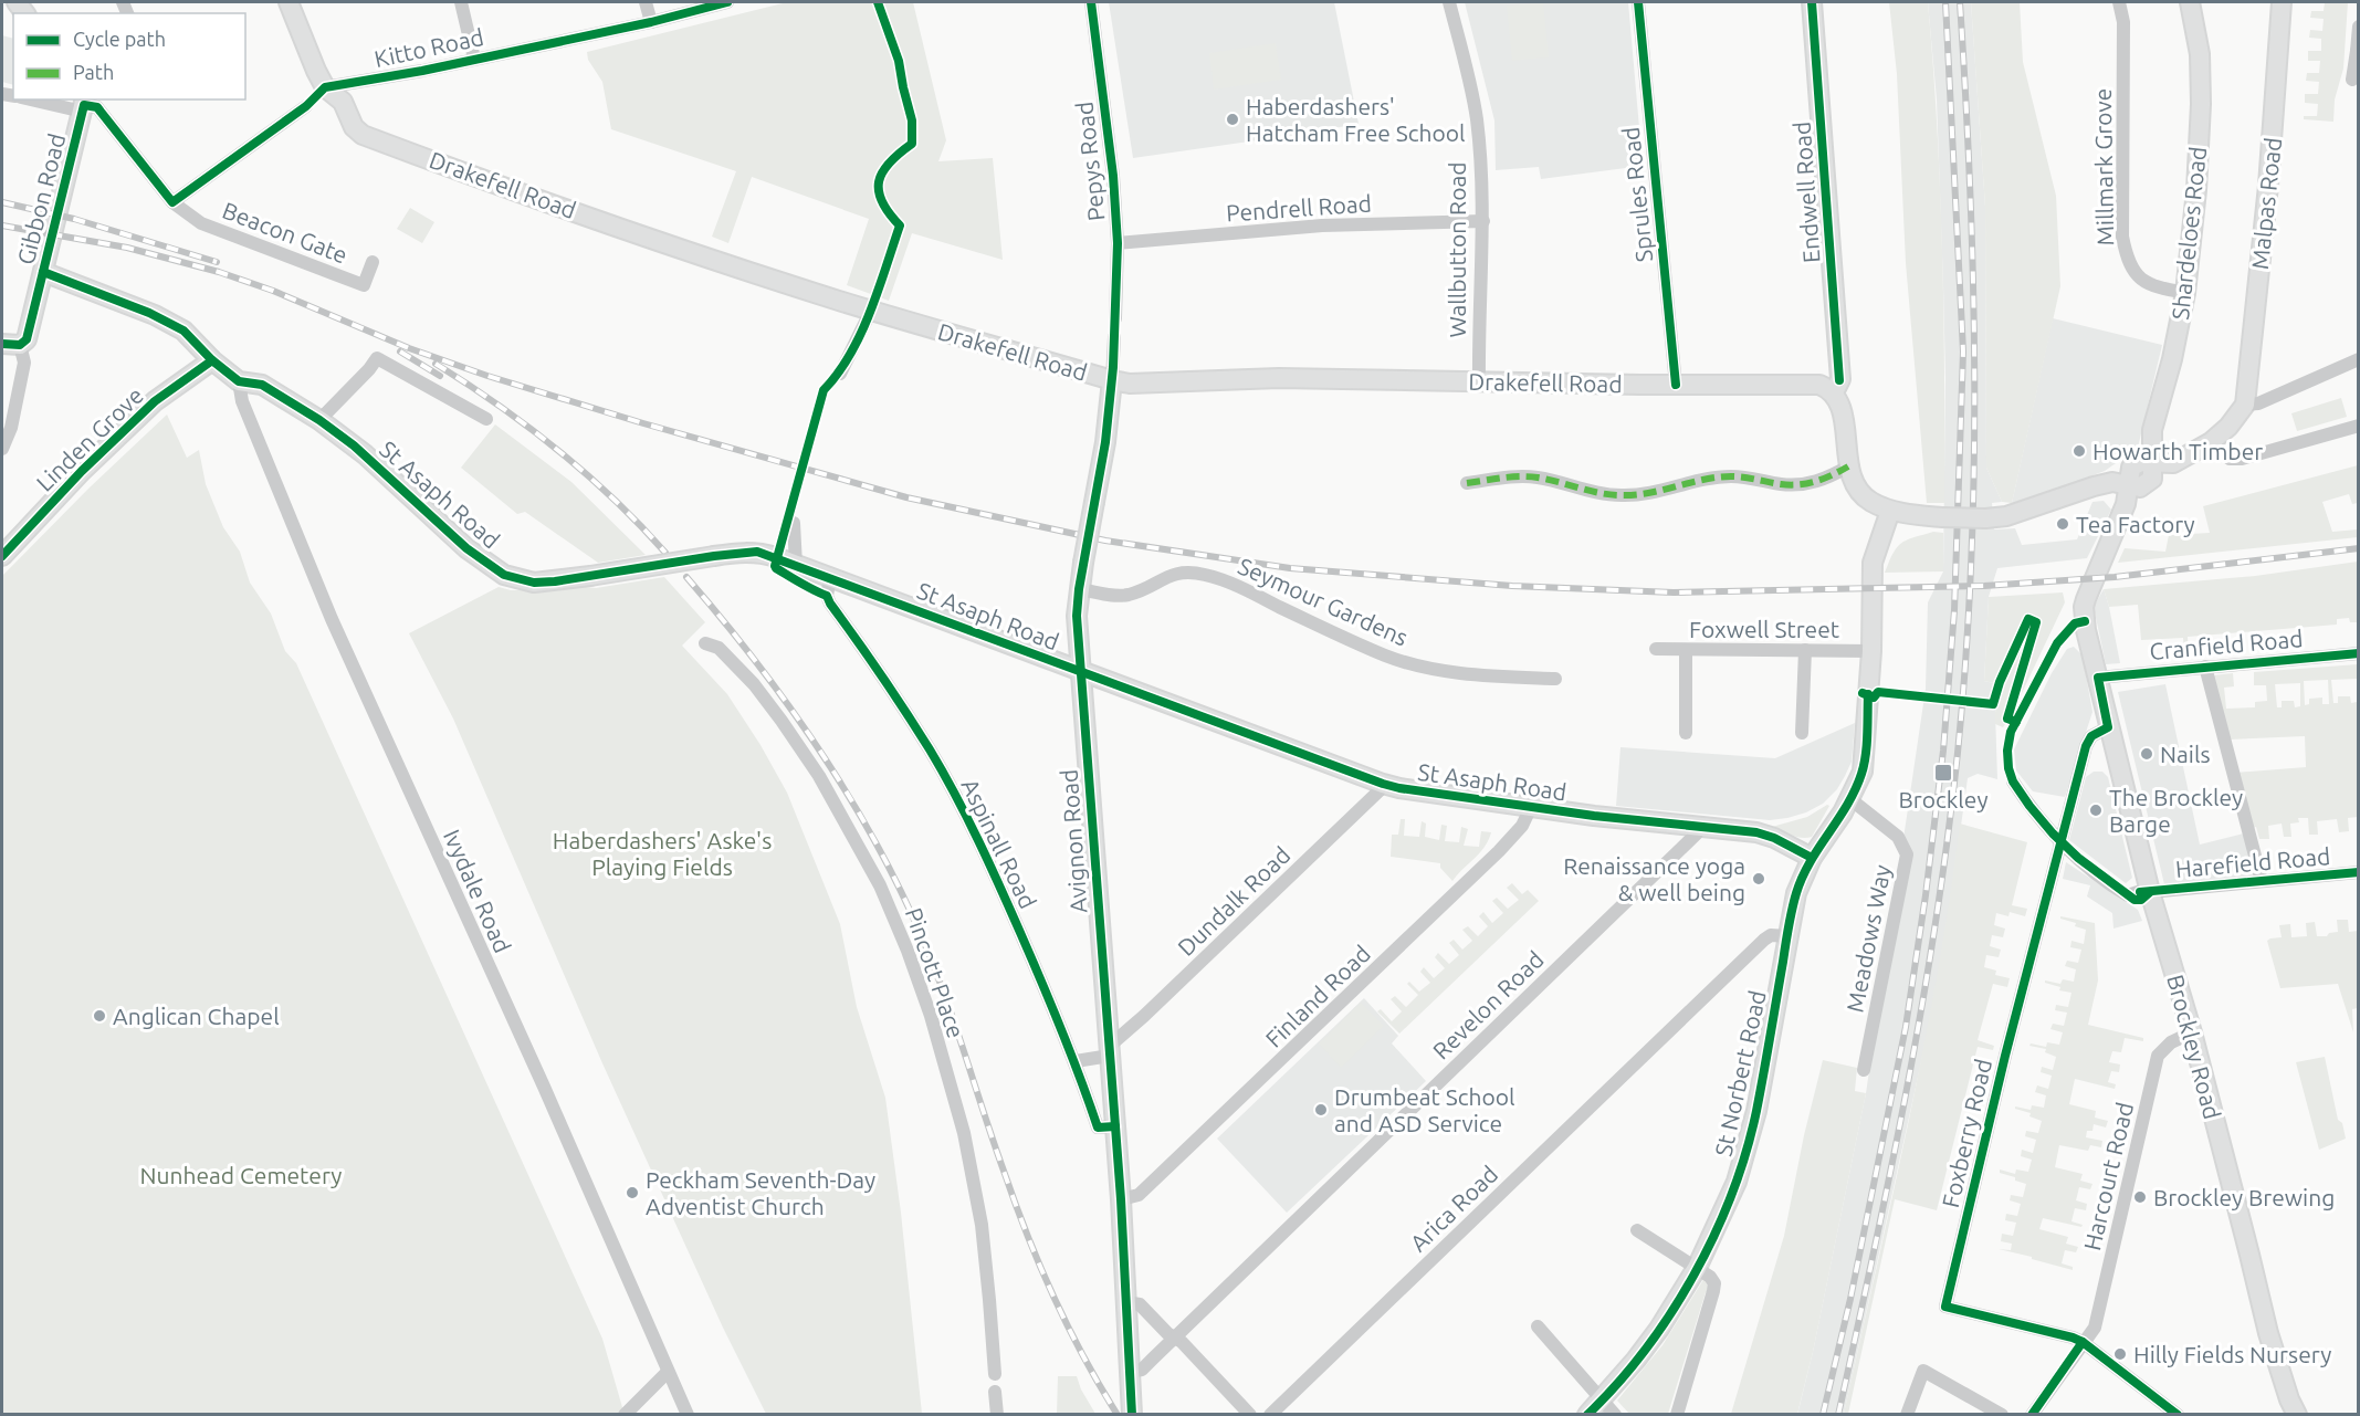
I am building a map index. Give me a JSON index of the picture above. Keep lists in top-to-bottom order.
{
  "streets": {
    "street": [
      "Kitto Road",
      "Pepys Road",
      "Millmark Grove",
      "Drakefell Road",
      "Endwell Road",
      "Sprules Road",
      "Gibbon Road",
      "Malpas Road",
      "Pendrell Road",
      "Beacon Gate",
      "Shardeloes Road",
      "Wallbutton Road",
      "Linden Grove",
      "St Asaph Road",
      "Seymour Gardens",
      "Foxwell Street",
      "Cranfield Road",
      "Avignon Road",
      "Aspinall Road",
      "Harefield Road",
      "Ivydale Road",
      "Dundalk Road",
      "Meadows Way",
      "Pincott Place",
      "Finland Road",
      "Revelon Road",
      "Brockley Road",
      "St Norbert Road",
      "Foxberry Road",
      "Harcourt Road",
      "Arica Road"
    ]
  },
  "crossings": [
    ["Kitto Road", "Drakefell Road"],
    ["Pepys Road", "Pendrell Road"],
    ["Millmark Grove", "Shardeloes Road"],
    ["Drakefell Road", "Endwell Road"],
    ["Drakefell Road", "Sprules Road"],
    ["Drakefell Road", "Wallbutton Road"],
    ["Drakefell Road", "Avignon Road"],
    ["Endwell Road", "Shardeloes Road"],
    ["Endwell Road", "Brockley Road"],
    ["Endwell Road", "St Norbert Road"],
    ["Pendrell Road", "Wallbutton Road"],
    ["Shardeloes Road", "Brockley Road"],
    ["St Asaph Road", "Avignon Road"],
    ["St Asaph Road", "Aspinall Road"],
    ["St Asaph Road", "Ivydale Road"],
    ["St Asaph Road", "Dundalk Road"],
    ["St Asaph Road", "Finland Road"],
    ["St Asaph Road", "Revelon Road"],
    ["St Asaph Road", "St Norbert Road"],
    ["Seymour Gardens", "Avignon Road"],
    ["Foxwell Street", "St Norbert Road"],
    ["Cranfield Road", "Brockley Road"],
    ["Avignon Road", "Aspinall Road"],
    ["Avignon Road", "Dundalk Road"],
    ["Avignon Road", "Finland Road"],
    ["Avignon Road", "Revelon Road"],
    ["Harefield Road", "Brockley Road"],
    ["Harefield Road", "Foxberry Road"],
    ["Meadows Way", "St Norbert Road"],
    ["Brockley Road", "Foxberry Road"],
    ["Brockley Road", "Harcourt Road"],
    ["St Norbert Road", "Arica Road"],
    ["Foxberry Road", "Harcourt Road"]
  ],
  "parks": ["Haberdashers' Aske's Playing Fields", "Nunhead Cemetery"],
  "places": {
    "other": [
      "Haberdashers' Hatcham Free School",
      "Howarth Timber",
      "Tea Factory",
      "Nails",
      "The Brockley Barge",
      "Renaissance yoga & well being",
      "Anglican Chapel",
      "Drumbeat School and ASD Service",
      "Peckham Seventh-Day Adventist Church",
      "Brockley Brewing",
      "Hilly Fields Nursery"
    ],
    "transit": ["Brockley"]
  },
  "legend": ["Cycle path", "Path"]
}
